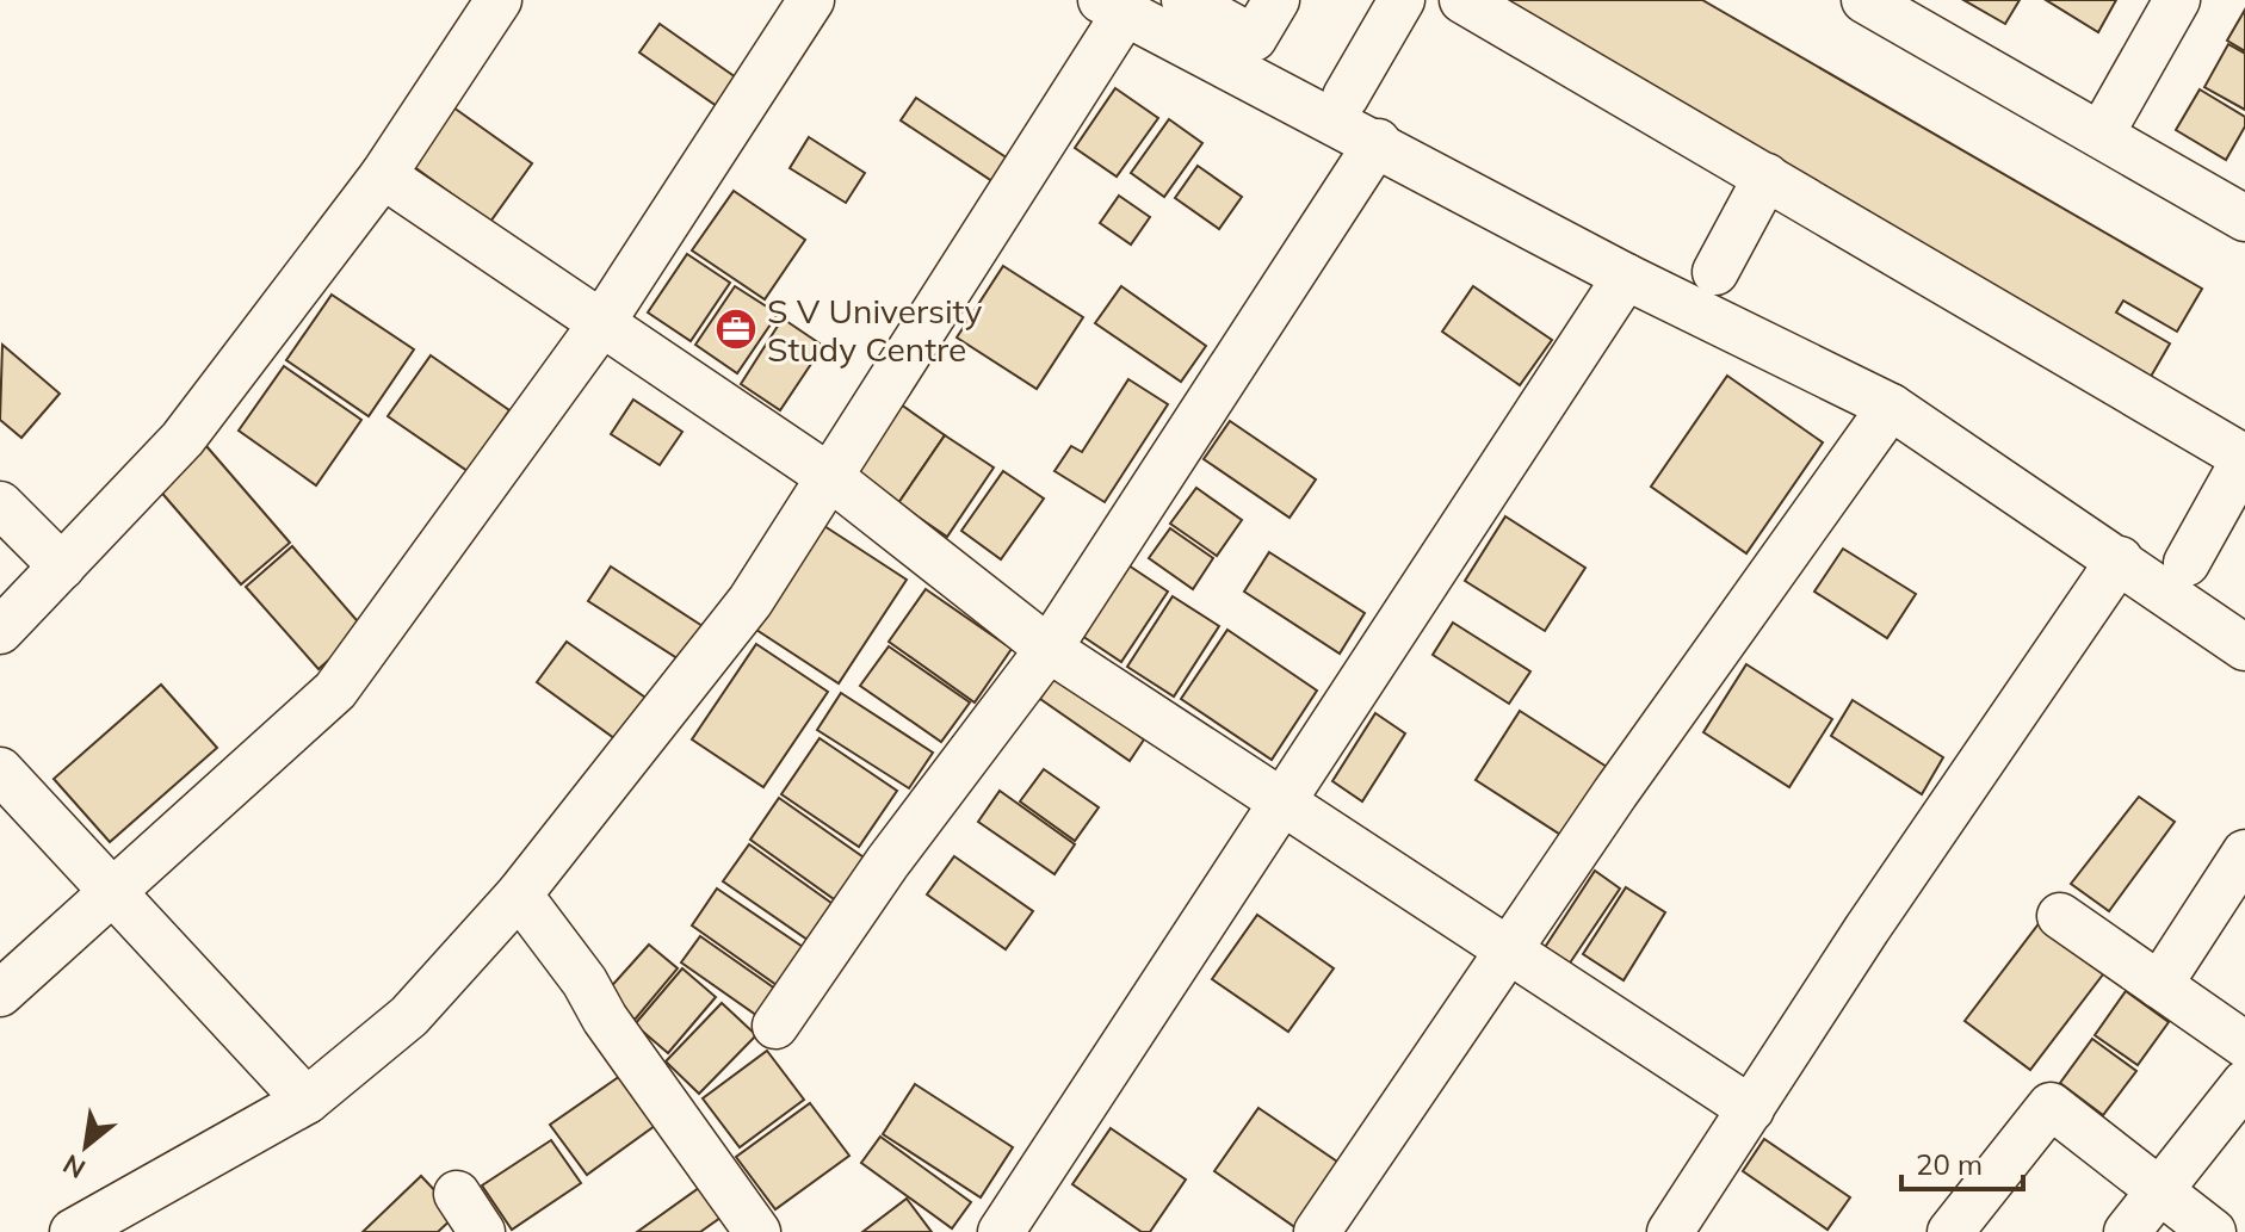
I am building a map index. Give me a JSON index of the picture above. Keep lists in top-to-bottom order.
{
  "places": {
    "office": ["S V University Study Centre"]
  },
  "scale_bar": "20 m",
  "north": "bottom left"
}
